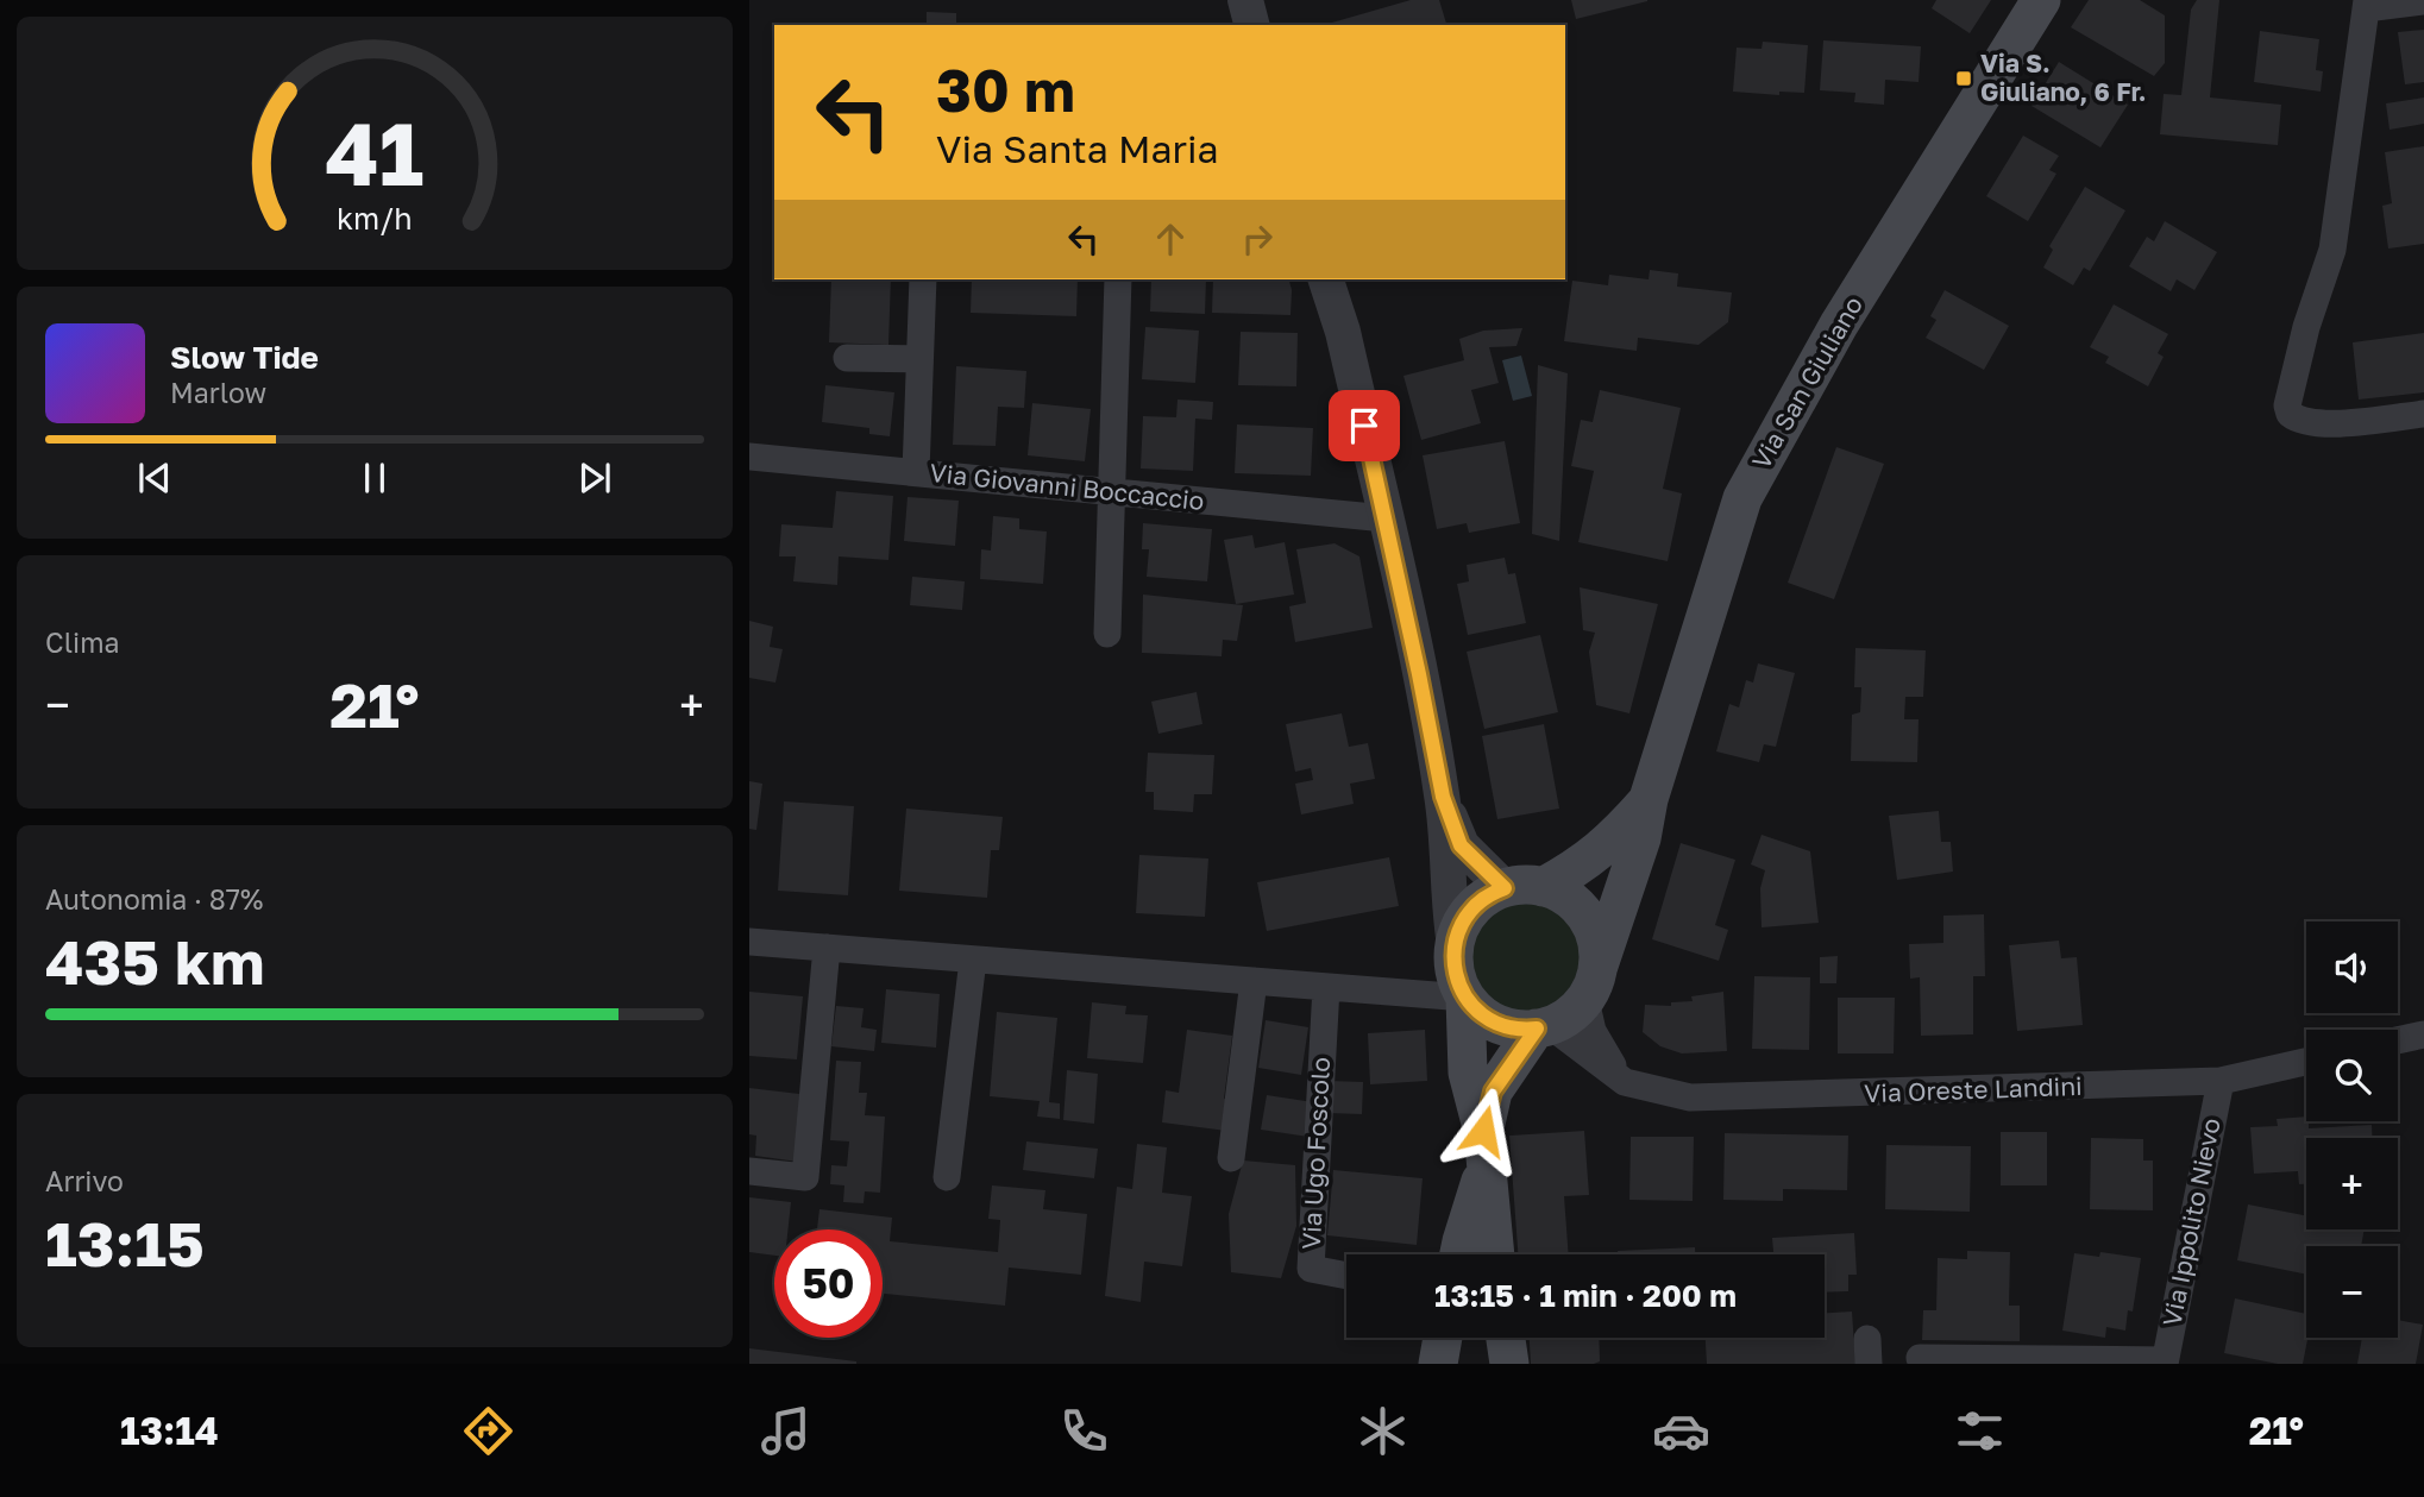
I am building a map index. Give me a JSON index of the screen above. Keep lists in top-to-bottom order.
{
  "streets": {
    "main road": ["Via San Giuliano"],
    "street": [
      "Via Giovanni Boccaccio",
      "Via Oreste Landini",
      "Via Ugo Foscolo",
      "Via Ippolito Nievo"
    ]
  },
  "crossings": [
    ["Via San Giuliano", "Via Oreste Landini"],
    ["Via Oreste Landini", "Via Ippolito Nievo"]
  ],
  "places": {
    "transit": ["Via S. Giuliano, 6 Fr."]
  },
  "page": {
    "turn": ["30 m", "Via Santa Maria"],
    "song": ["Slow Tide", "Marlow"],
    "tile": [
      "Clima",
      ["Autonomia · 87%", "435 km"],
      ["Arrivo", "13:15"]
    ],
    "heat": ["−", "21°", "+"],
    "map_buttons": ["+", "−"],
    "limit": "50",
    "trip": "13:15 · 1 min · 200 m",
    "tabs": ["13:14", "21°"],
    "gauge": ["41", "km/h"]
  }
}
